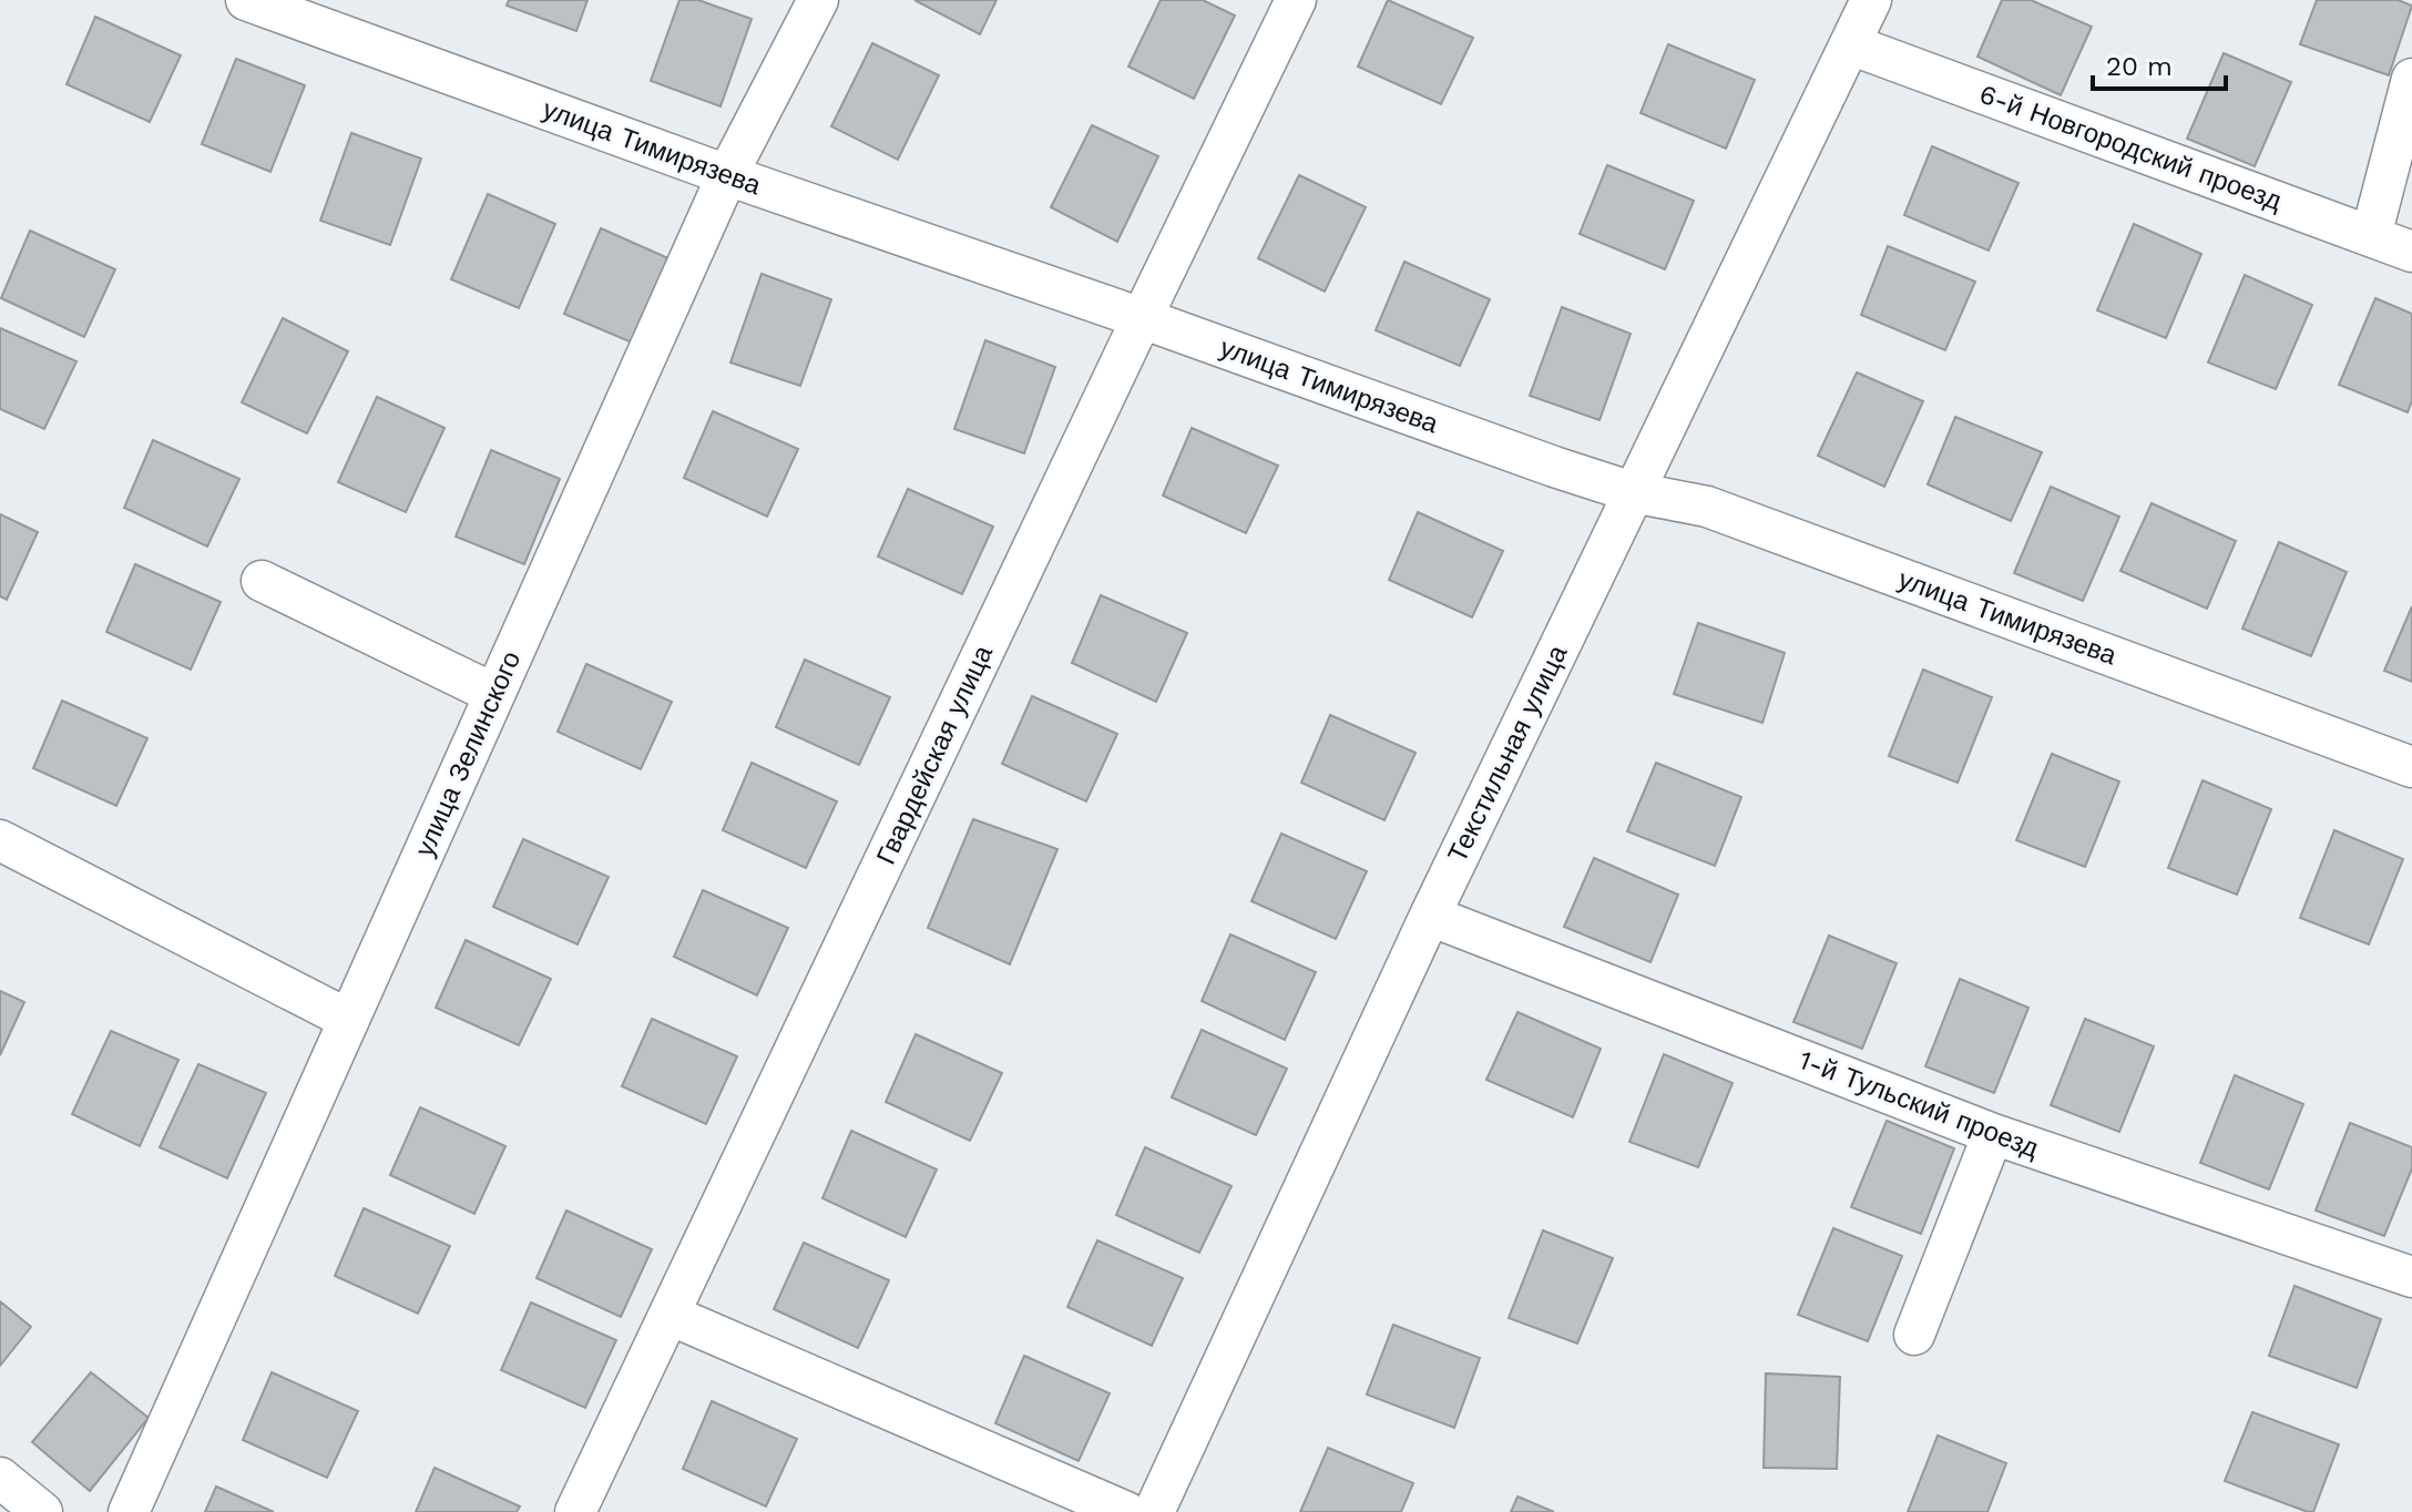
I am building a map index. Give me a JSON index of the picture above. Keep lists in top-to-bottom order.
{
  "streets": {
    "street": [
      "улица Тимирязева",
      "6-й Новгородский проезд",
      "улица Зелинского",
      "Текстильная улица",
      "Гвардейская улица",
      "1-й Тульский проезд"
    ]
  },
  "crossings": [
    ["улица Тимирязева", "улица Зелинского"],
    ["улица Тимирязева", "Текстильная улица"],
    ["улица Тимирязева", "Гвардейская улица"],
    ["6-й Новгородский проезд", "Текстильная улица"],
    ["Текстильная улица", "1-й Тульский проезд"]
  ],
  "scale_bar": "20 m"
}
